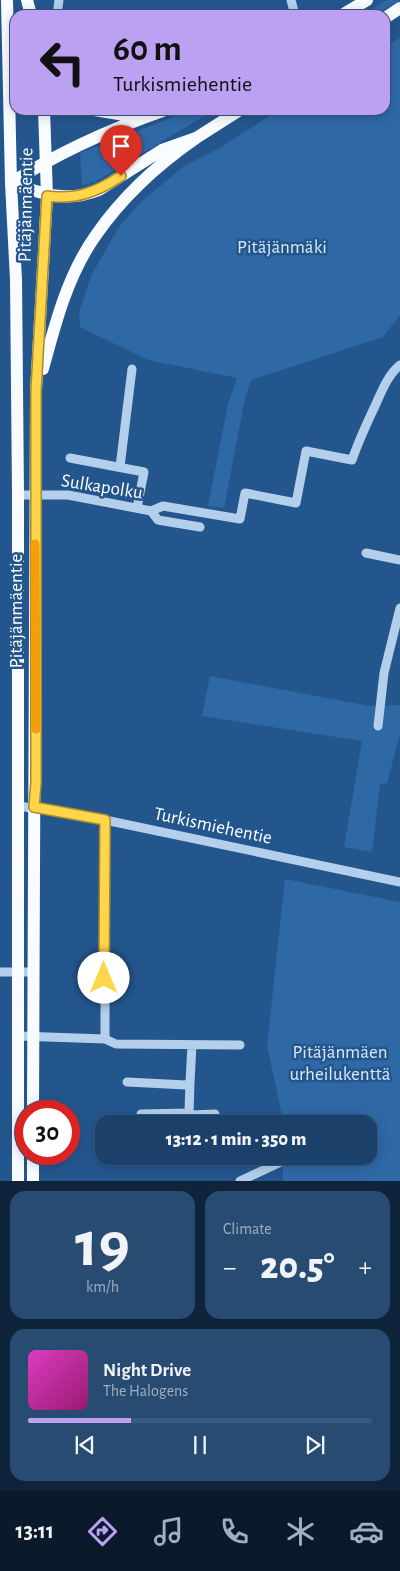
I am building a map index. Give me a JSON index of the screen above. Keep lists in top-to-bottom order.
{
  "streets": {
    "main road": ["Pitäjänmäentie"],
    "street": ["Sulkapolku", "Turkismiehentie"]
  },
  "crossings": [
    ["Pitäjänmäentie", "Sulkapolku"],
    ["Pitäjänmäentie", "Turkismiehentie"]
  ],
  "parks": ["Pitäjänmäki", "Pitäjänmäen urheilukenttä"],
  "page": {
    "turn": ["60 m", "Turkismiehentie"],
    "limit": "30",
    "trip": "13:12 · 1 min · 350 m",
    "tile": [
      ["19", "km/h"],
      "Climate"
    ],
    "heat": ["−", "20.5°", "+"],
    "song": ["Night Drive", "The Halogens"],
    "tabs": "13:11"
  }
}
